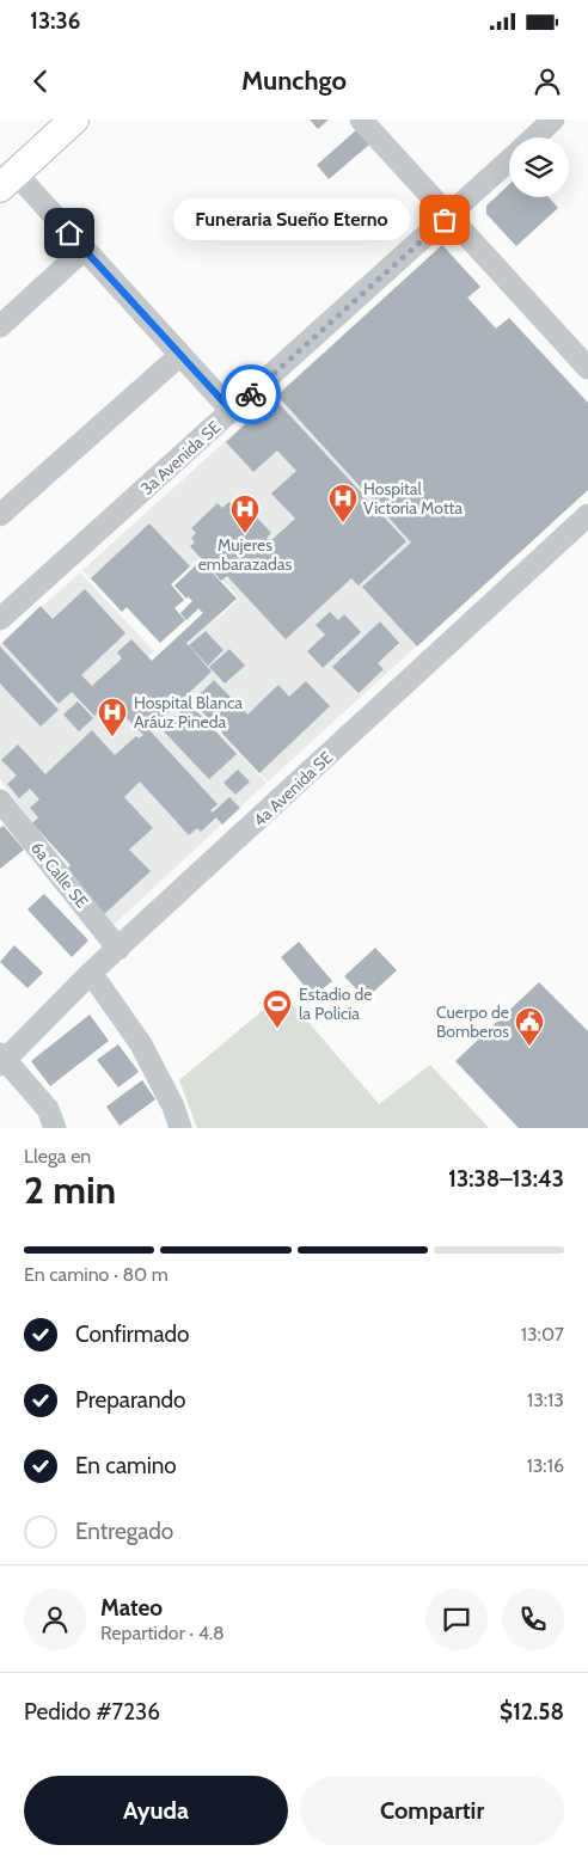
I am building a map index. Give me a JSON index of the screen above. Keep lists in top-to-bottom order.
{
  "streets": {
    "street": ["3a Avenida SE", "4a Avenida SE", "6a Calle SE"]
  },
  "crossings": [
    ["4a Avenida SE", "6a Calle SE"]
  ],
  "places": {
    "other": ["Funeraria Sueño Eterno"],
    "hospital": ["Hospital Victoria Motta", "Mujeres embarazadas", "Hospital Blanca Aráuz Pineda"],
    "sports": ["Estadio de la Policía"],
    "public building": ["Cuerpo de Bomberos"]
  },
  "page": {
    "status": "13:36",
    "header": "Munchgo",
    "bubble": "Funeraria Sueño Eterno",
    "heading": ["2 min", "Llega en", "13:38–13:43"],
    "panel": [
      "Mateo",
      "Repartidor · 4.8",
      "Pedido #7236",
      "$12.58"
    ],
    "bar": "En camino · 80 m",
    "list": [
      ["Confirmado", "13:07"],
      ["Preparando", "13:13"],
      ["En camino", "13:16"],
      "Entregado"
    ],
    "buttons": ["Ayuda", "Compartir"]
  }
}
